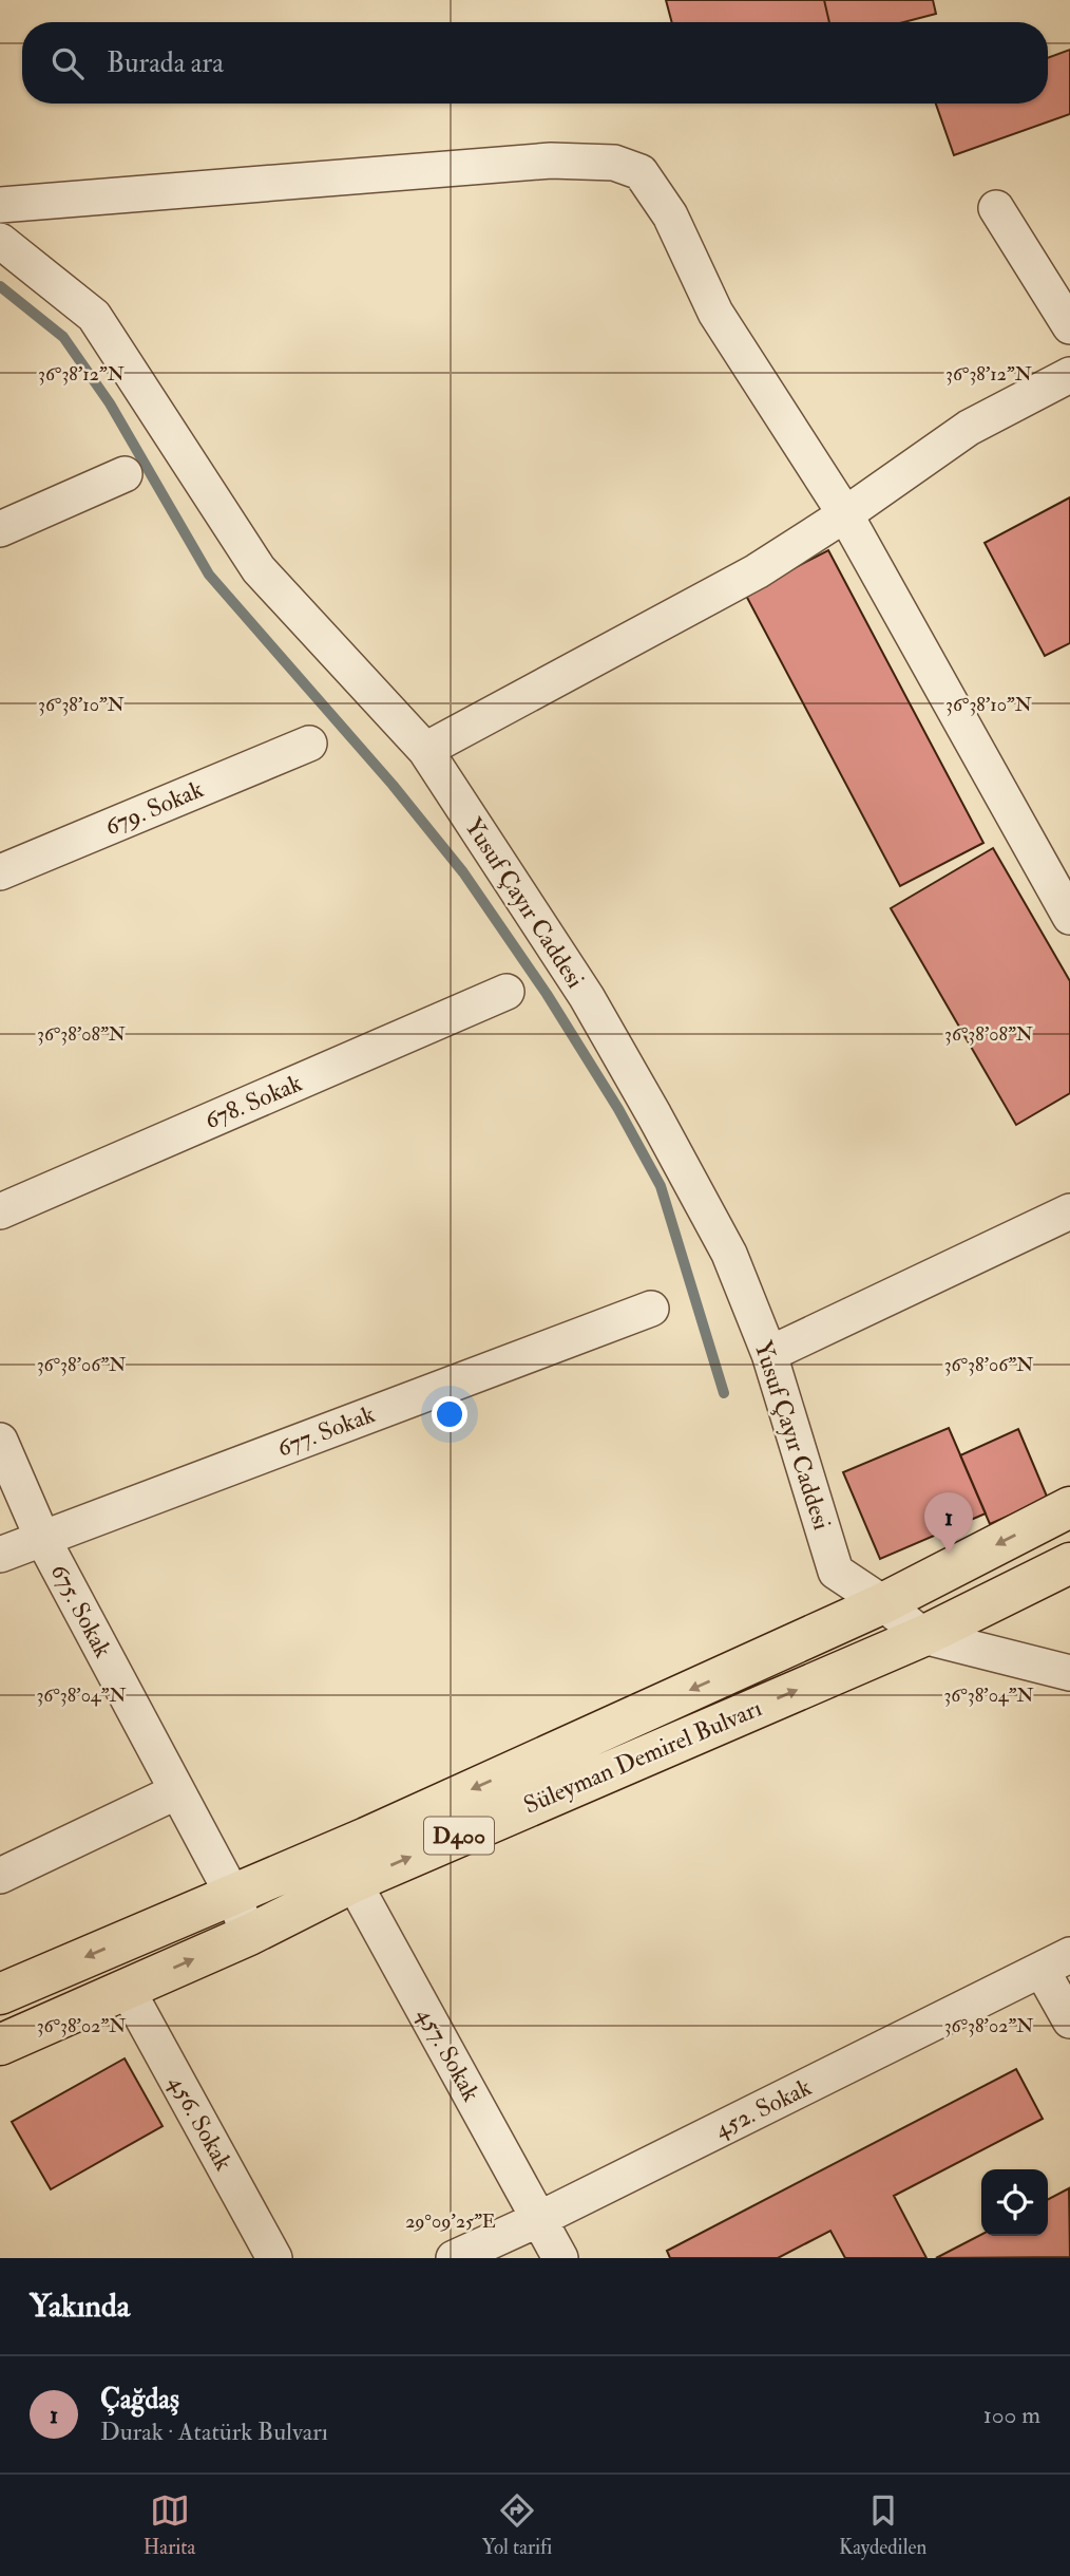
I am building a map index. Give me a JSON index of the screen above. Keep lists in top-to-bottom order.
{
  "streets": {
    "main road": ["Süleyman Demirel Bulvarı", "D400"],
    "street": [
      "679. Sokak",
      "Yusuf Çayır Caddesi",
      "678. Sokak",
      "677. Sokak",
      "675. Sokak",
      "457. Sokak",
      "452. Sokak",
      "456. Sokak"
    ]
  },
  "crossings": [
    ["Yusuf Çayır Caddesi", "Süleyman Demirel Bulvarı"],
    ["Yusuf Çayır Caddesi", "D400"],
    ["677. Sokak", "675. Sokak"],
    ["675. Sokak", "Süleyman Demirel Bulvarı"],
    ["Süleyman Demirel Bulvarı", "D400"],
    ["Süleyman Demirel Bulvarı", "457. Sokak"],
    ["Süleyman Demirel Bulvarı", "456. Sokak"],
    ["457. Sokak", "452. Sokak"]
  ],
  "page": {
    "search": "Burada ara",
    "pins": "1",
    "heading": "Yakında",
    "list": [
      {
        "mark": "1",
        "name": "Çağdaş",
        "note": "Durak · Atatürk Bulvarı",
        "value": "100 m"
      }
    ],
    "nav": ["Harita", "Yol tarifi", "Kaydedilen"]
  },
  "coordinates": [
    "36°38'12\"N",
    "36°38'10\"N",
    "36°38'08\"N",
    "36°38'06\"N",
    "36°38'04\"N",
    "36°38'02\"N",
    "29°09'25\"E"
  ]
}
